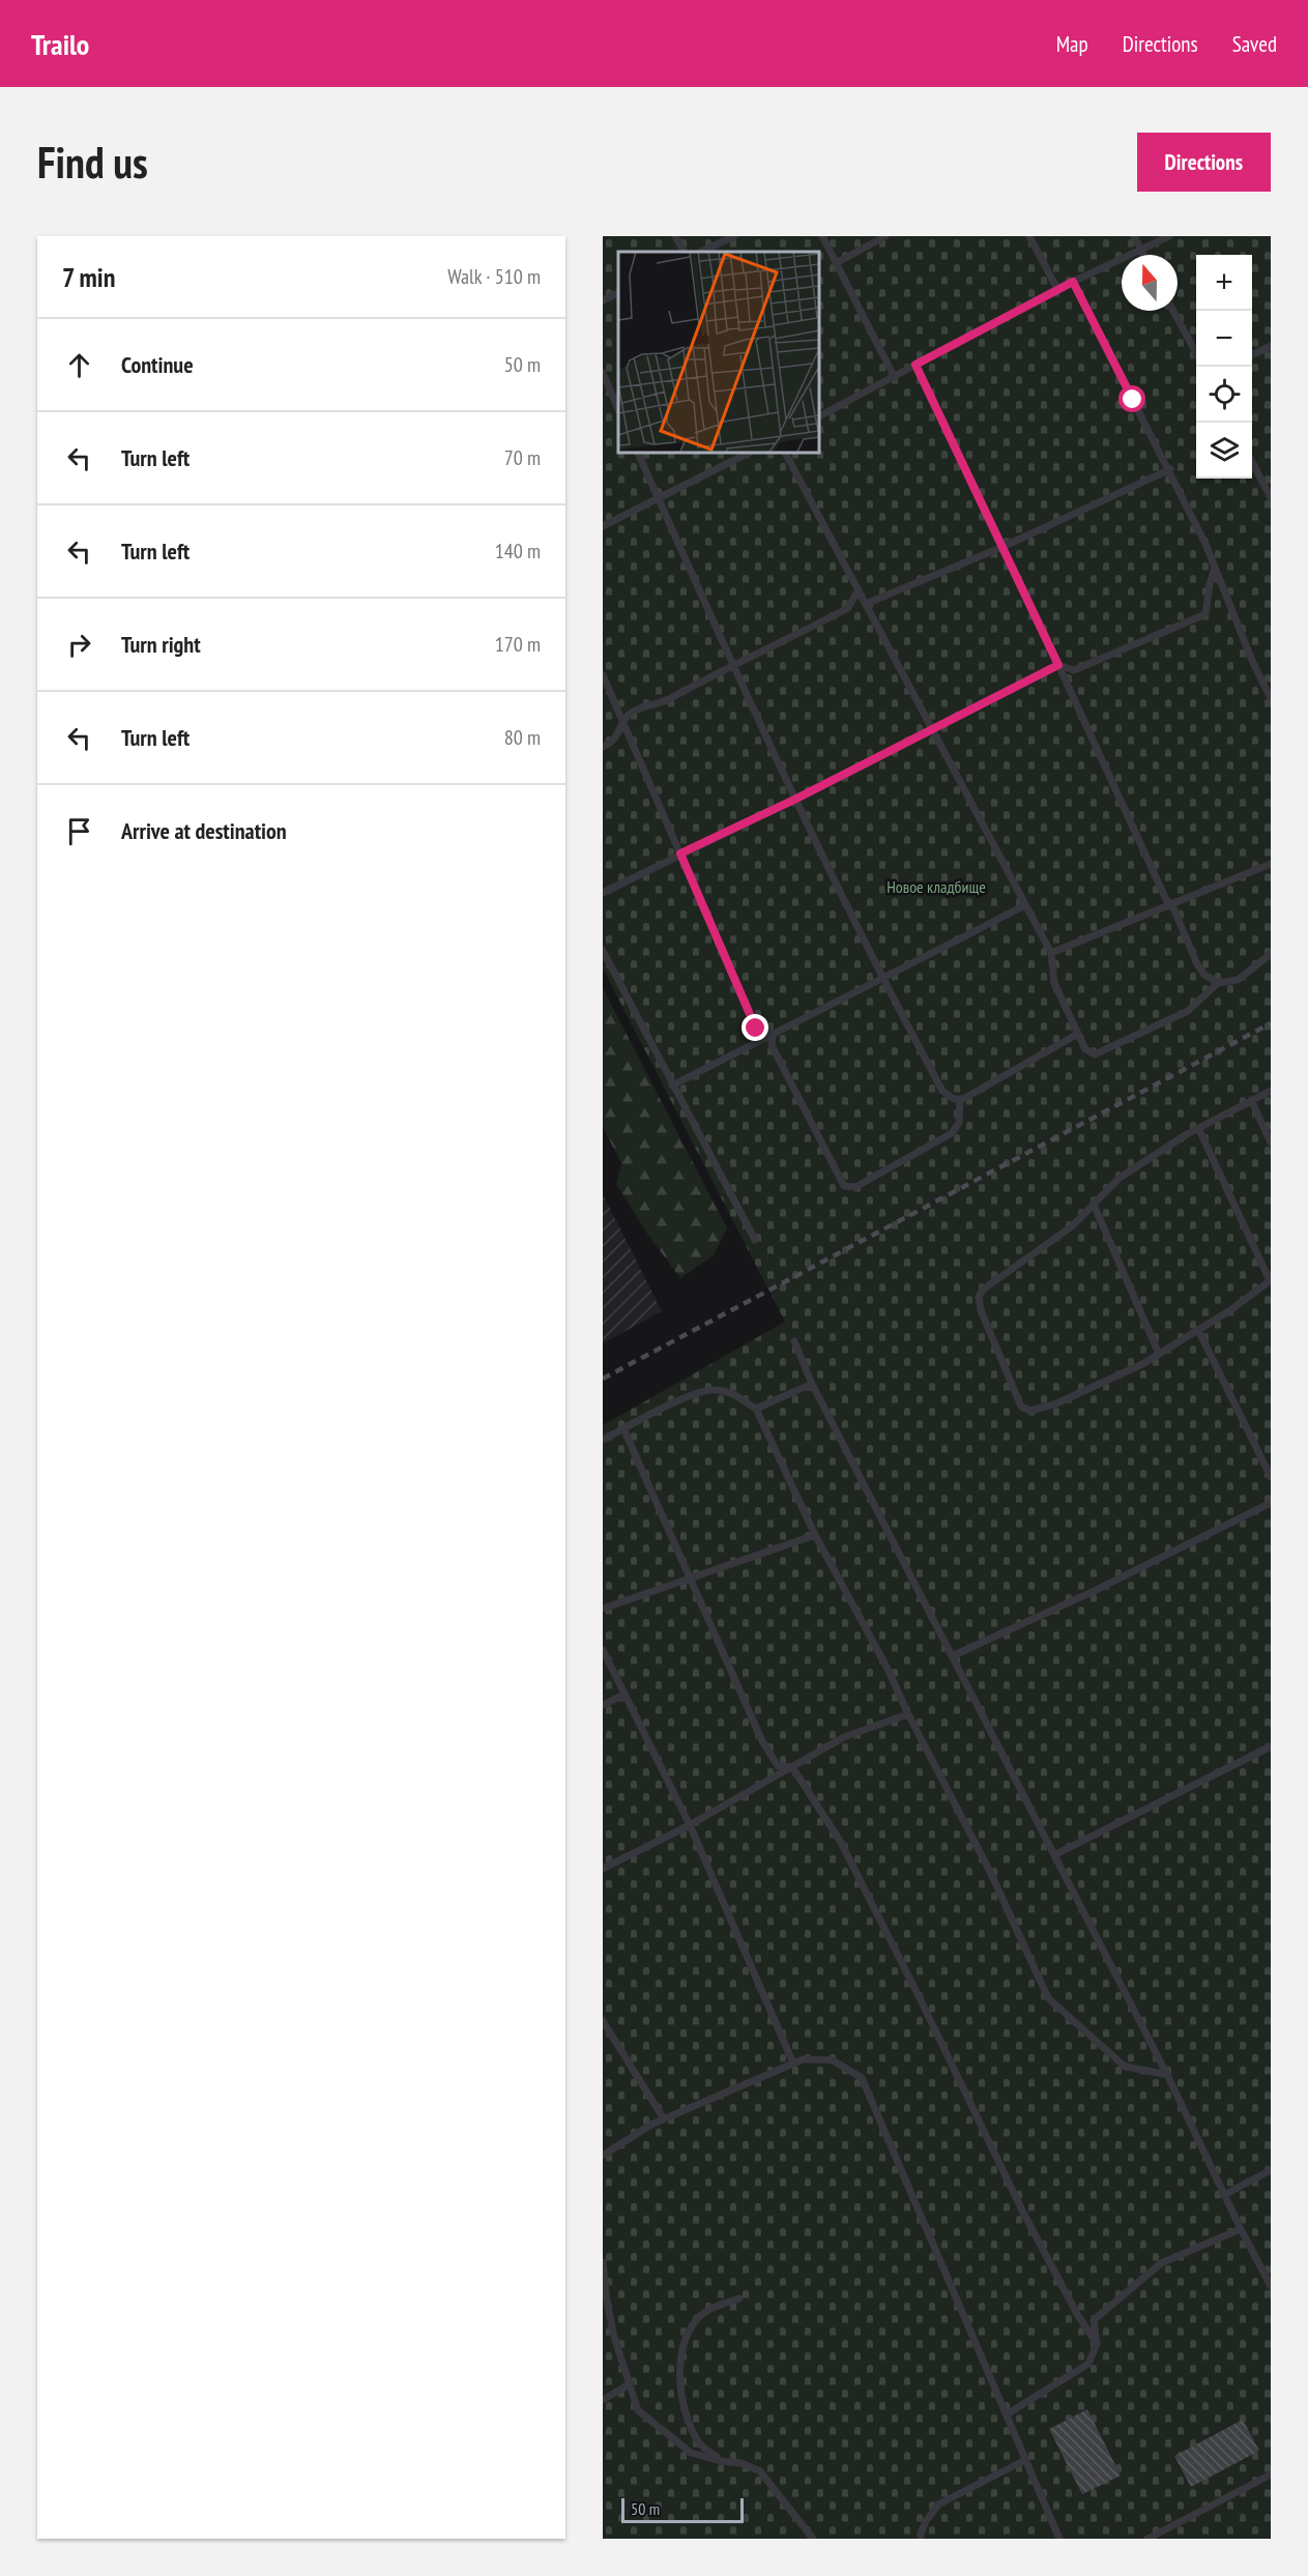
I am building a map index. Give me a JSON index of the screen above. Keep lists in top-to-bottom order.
{
  "parks": ["Новое кладбище"],
  "scale_bar": "50 m",
  "north": "top",
  "page": {
    "header": "Trailo",
    "nav": ["Map", "Directions", "Saved"],
    "buttons": "Directions",
    "title": "Find us",
    "heading": ["7 min", "Walk · 510 m"],
    "map_buttons": ["+", "−"],
    "list": [
      ["Continue", "50 m"],
      ["Turn left", "70 m"],
      ["Turn left", "140 m"],
      ["Turn right", "170 m"],
      ["Turn left", "80 m"],
      "Arrive at destination"
    ],
    "scale": "50 m"
  }
}
